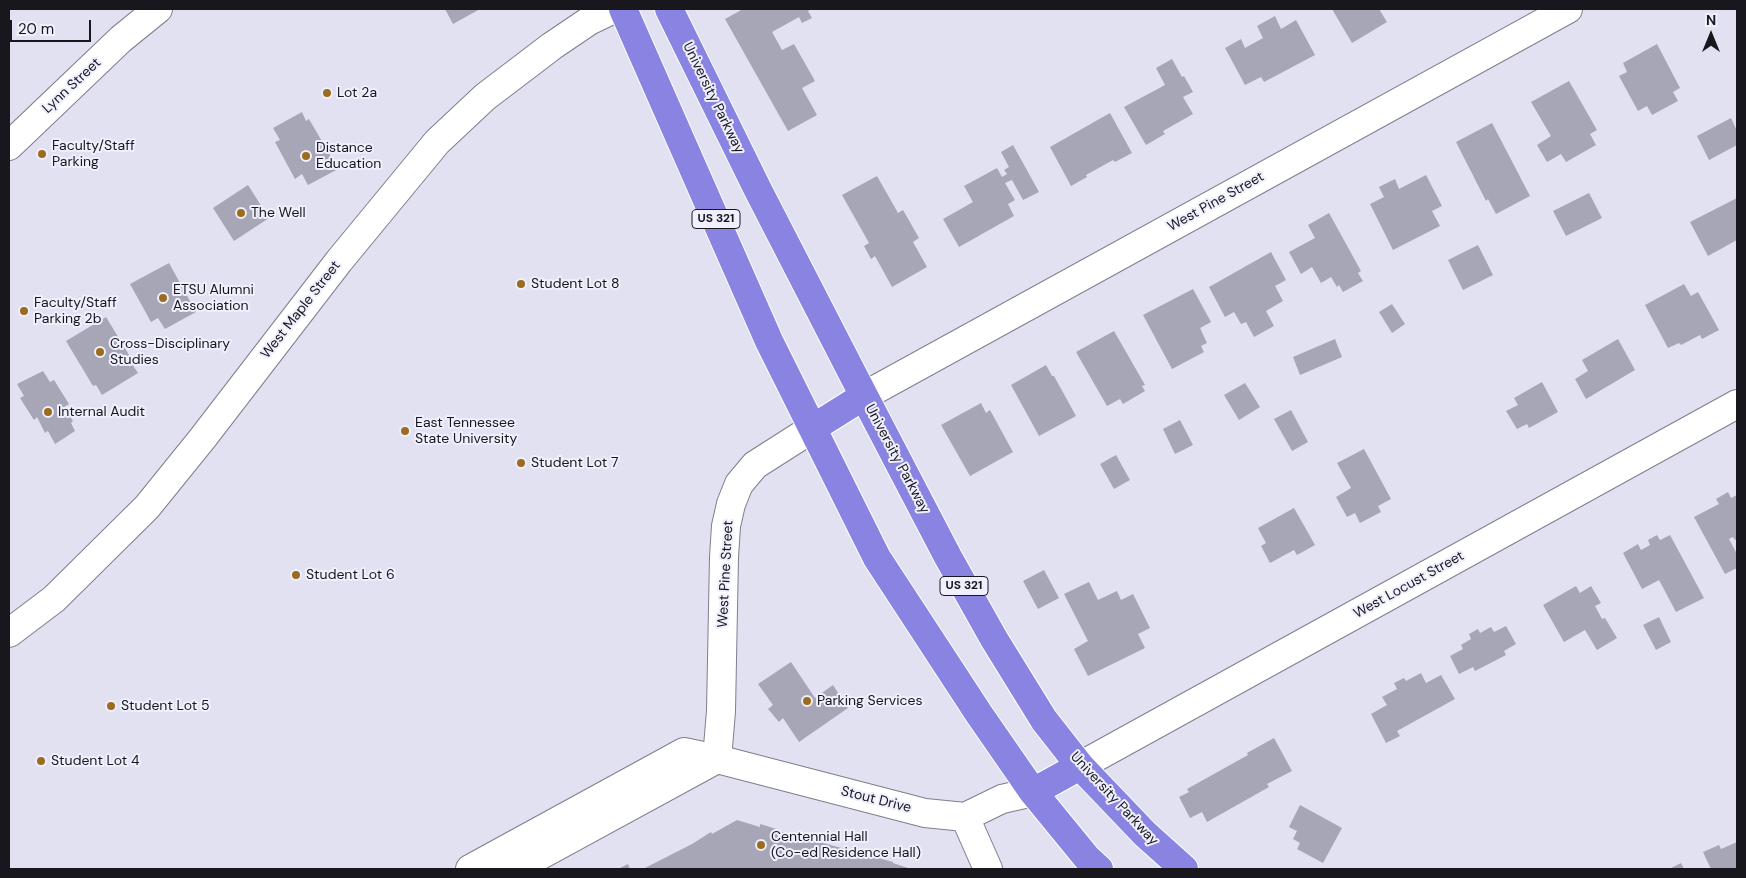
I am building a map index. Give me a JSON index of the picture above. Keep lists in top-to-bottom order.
{
  "streets": {
    "highway": ["University Parkway", "US 321"],
    "street": [
      "Lynn Street",
      "West Pine Street",
      "West Maple Street",
      "West Locust Street",
      "Stout Drive"
    ]
  },
  "crossings": [
    ["University Parkway", "West Pine Street"],
    ["University Parkway", "West Locust Street"],
    ["West Pine Street", "US 321"],
    ["West Pine Street", "Stout Drive"]
  ],
  "places": [
    "Lot 2a",
    "Faculty/Staff Parking",
    "Distance Education",
    "The Well",
    "Student Lot 8",
    "ETSU Alumni Association",
    "Faculty/Staff Parking 2b",
    "Cross-Disciplinary Studies",
    "Internal Audit",
    "East Tennessee State University",
    "Student Lot 7",
    "Student Lot 6",
    "Parking Services",
    "Student Lot 5",
    "Student Lot 4",
    "Centennial Hall (Co-ed Residence Hall)"
  ],
  "scale_bar": "20 m",
  "north": "top"
}
